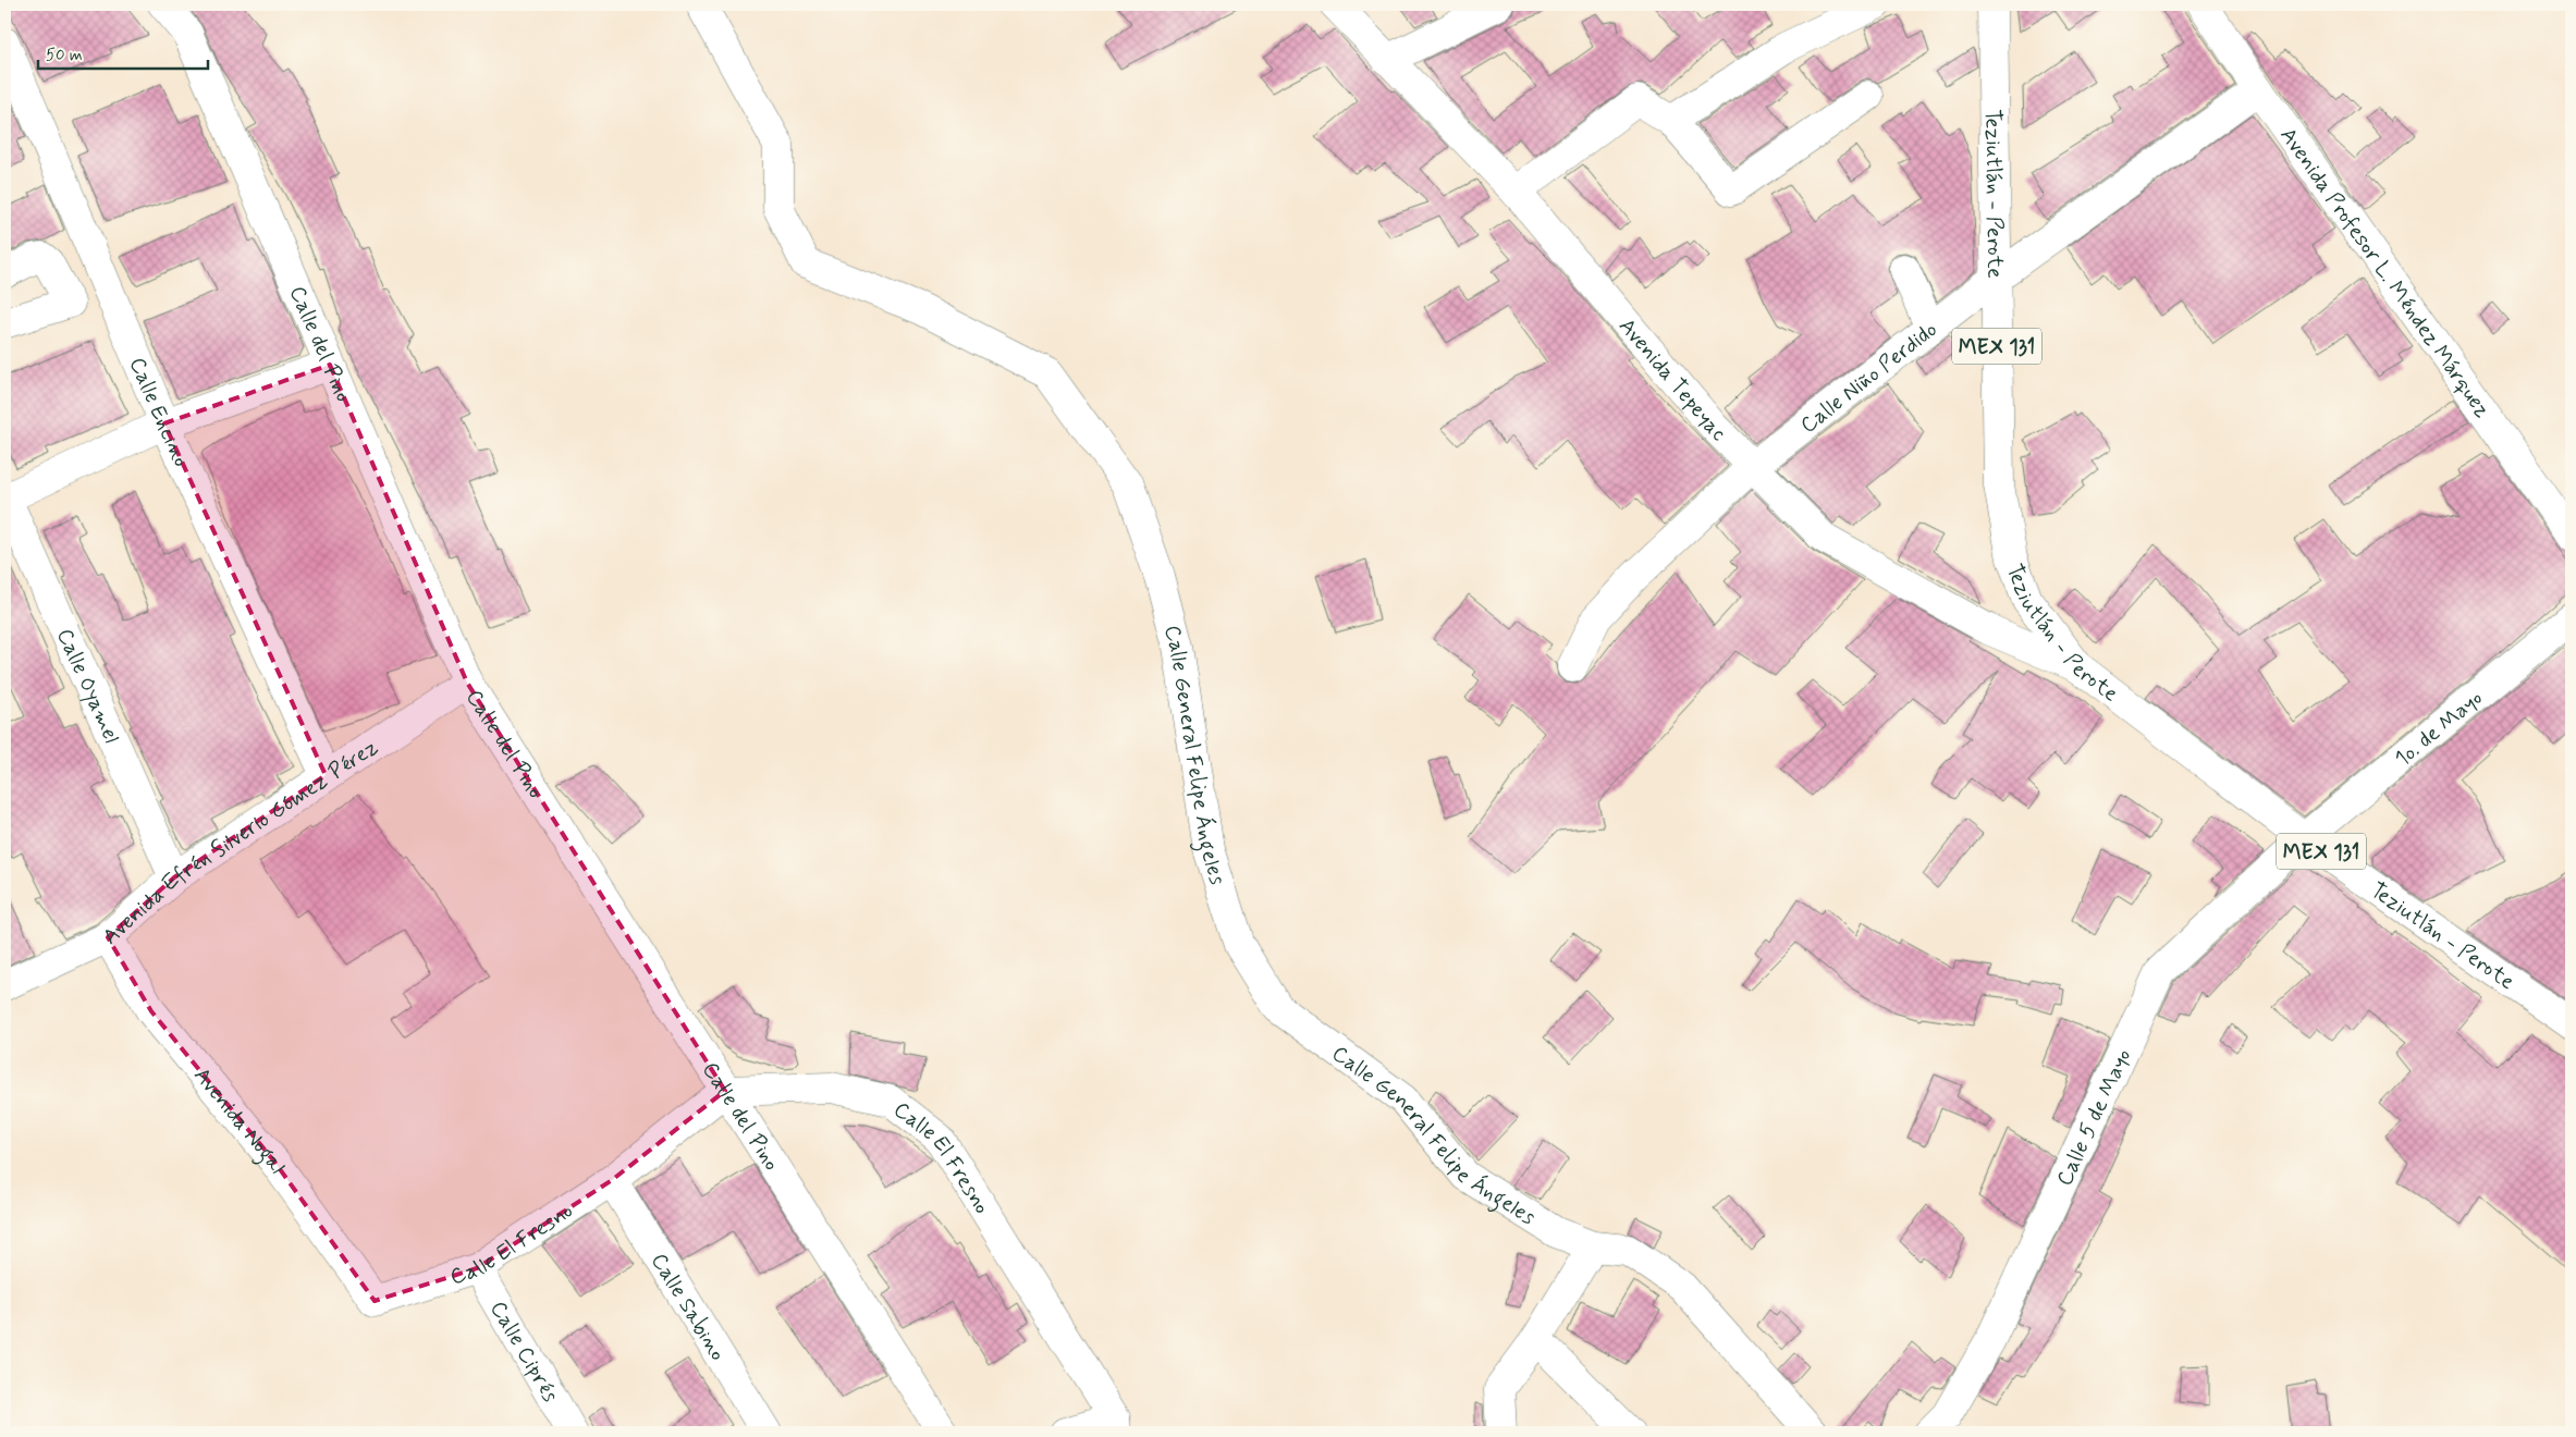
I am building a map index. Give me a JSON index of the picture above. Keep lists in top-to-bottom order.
{
  "streets": {
    "street": [
      "Teziutlán - Perote",
      "Avenida Profesor L. Méndez Márquez",
      "Calle del Pino",
      "MEX 131",
      "Calle Niño Perdido",
      "Avenida Tepeyac",
      "Calle Encino",
      "Calle Oyamel",
      "1o. de Mayo",
      "Calle General Felipe Ángeles",
      "Avenida Efrén Silverio Gómez Pérez",
      "Calle 5 de Mayo",
      "Avenida Nogal",
      "Calle El Fresno",
      "Calle Sabino",
      "Calle Ciprés"
    ]
  },
  "crossings": [
    ["Teziutlán - Perote", "Calle Niño Perdido"],
    ["Teziutlán - Perote", "Avenida Tepeyac"],
    ["Teziutlán - Perote", "1o. de Mayo"],
    ["Teziutlán - Perote", "Calle 5 de Mayo"],
    ["Avenida Profesor L. Méndez Márquez", "Calle Niño Perdido"],
    ["Calle del Pino", "Avenida Efrén Silverio Gómez Pérez"],
    ["Calle del Pino", "Calle El Fresno"],
    ["Calle Niño Perdido", "Avenida Tepeyac"],
    ["Calle Encino", "Avenida Efrén Silverio Gómez Pérez"],
    ["Calle Oyamel", "Avenida Efrén Silverio Gómez Pérez"],
    ["1o. de Mayo", "Calle 5 de Mayo"],
    ["Avenida Efrén Silverio Gómez Pérez", "Avenida Nogal"],
    ["Avenida Nogal", "Calle El Fresno"],
    ["Calle El Fresno", "Calle Sabino"],
    ["Calle El Fresno", "Calle Ciprés"]
  ],
  "scale_bar": "50 m"
}
